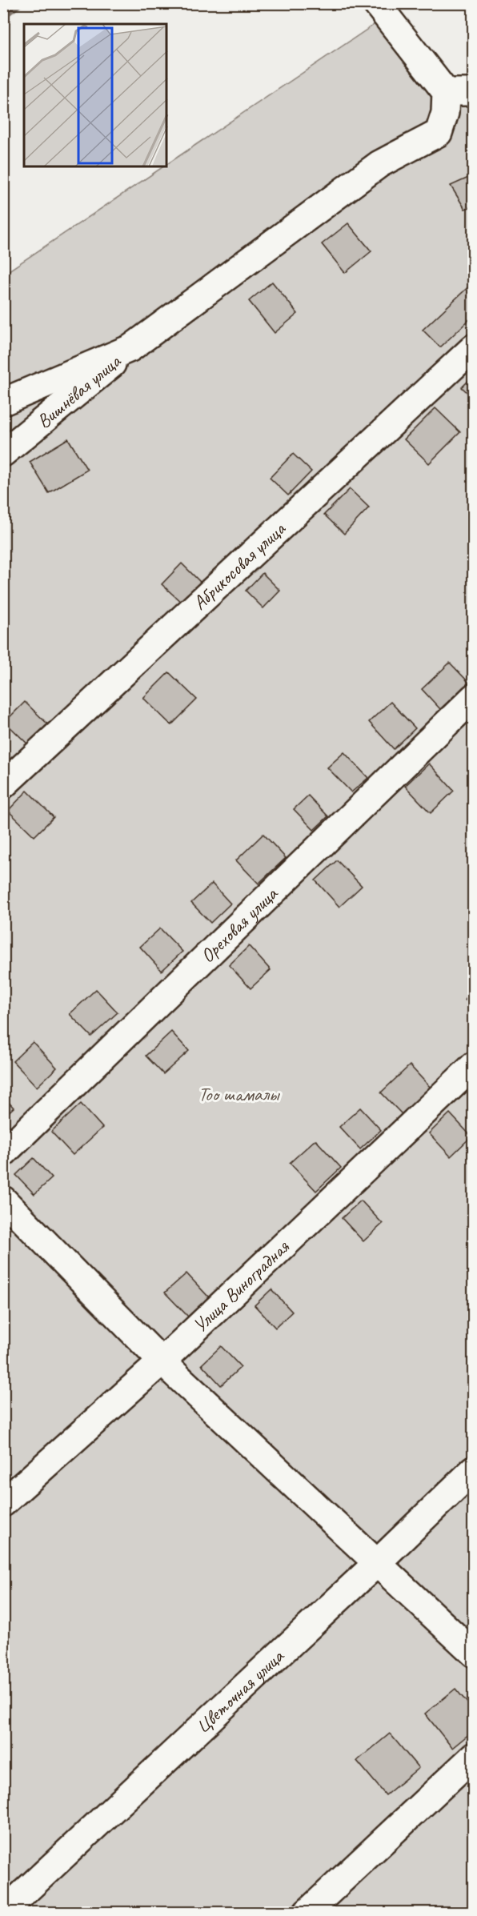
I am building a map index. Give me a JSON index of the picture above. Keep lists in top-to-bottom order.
{
  "streets": {
    "street": [
      "Вишнёвая улица",
      "Абрикосовая улица",
      "Ореховая улица",
      "Улица Виноградная",
      "Цветочная улица"
    ]
  },
  "parks": ["Тоо шамалы"]
}
